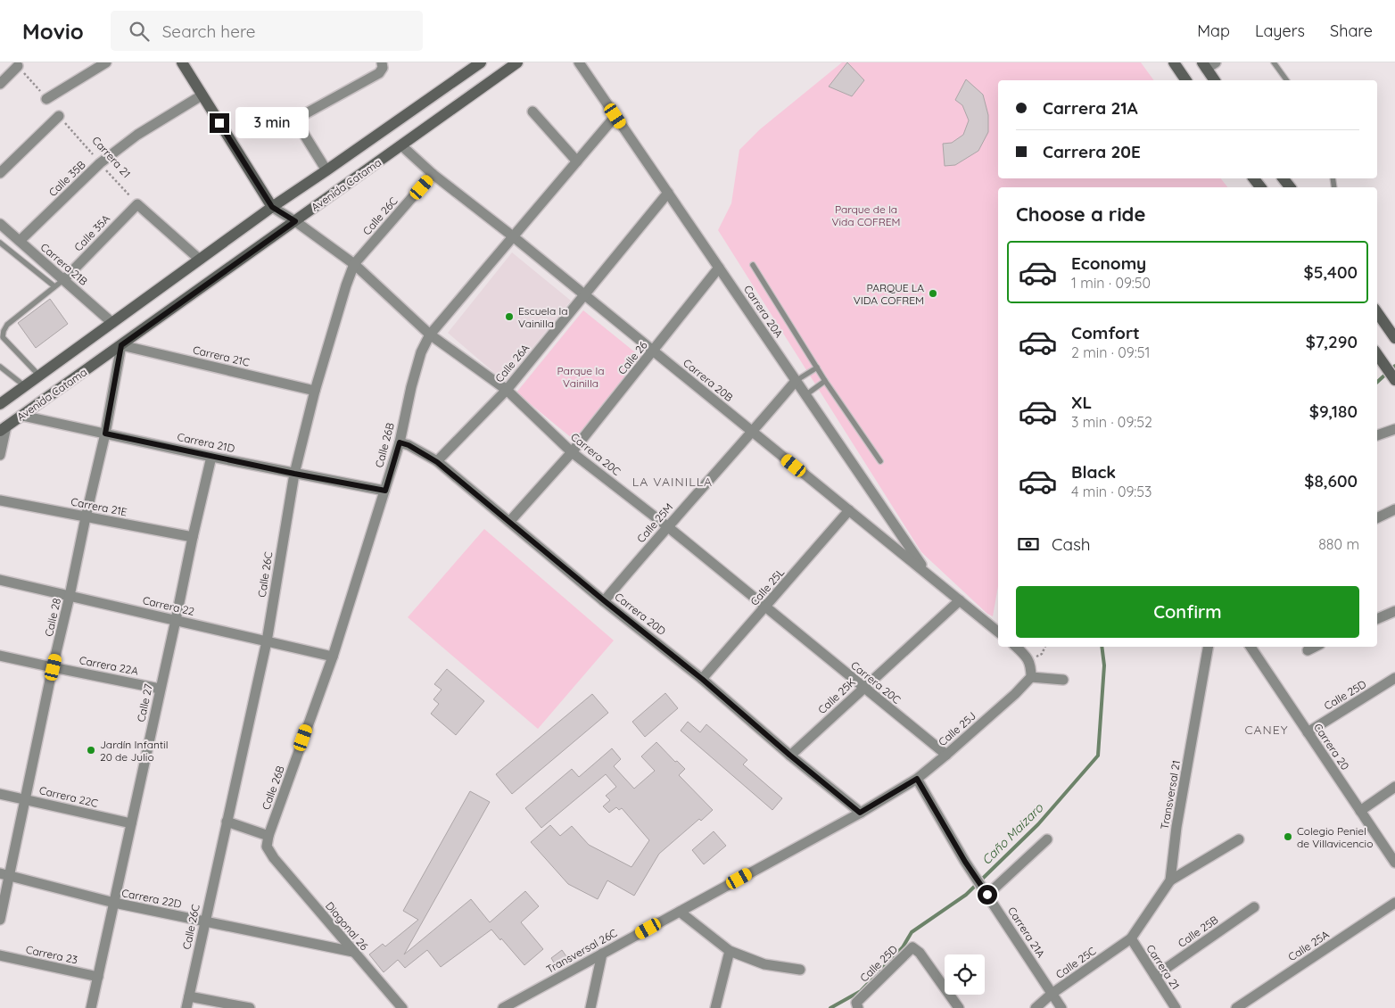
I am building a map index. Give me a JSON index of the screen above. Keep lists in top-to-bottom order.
{
  "streets": {
    "main road": ["Avenida Catama"],
    "street": [
      "Carrera 21",
      "Calle 35B",
      "Calle 26C",
      "Calle 35A",
      "Carrera 21B",
      "Carrera 20A",
      "Carrera 21C",
      "Calle 26",
      "Calle 26A",
      "Carrera 20B",
      "Carrera 21D",
      "Calle 26B",
      "Carrera 20C",
      "Carrera 21E",
      "Calle 25M",
      "Calle 25L",
      "Carrera 22",
      "Carrera 20D",
      "Calle 28",
      "Carrera 22A",
      "Calle 25D",
      "Calle 25K",
      "Calle 27",
      "Calle 25J",
      "Carrera 20",
      "Transversal 21",
      "Carrera 22C",
      "Carrera 22D",
      "Diagonal 26",
      "Calle 25B",
      "Carrera 21A",
      "Calle 25A",
      "Transversal 26C",
      "Carrera 23",
      "Calle 25C"
    ]
  },
  "crossings": [
    ["Carrera 21", "Calle 35B"],
    ["Carrera 21", "Calle 35A"],
    ["Carrera 21", "Transversal 21"],
    ["Carrera 21", "Calle 25B"],
    ["Carrera 21", "Calle 25C"],
    ["Calle 35B", "Carrera 21B"],
    ["Avenida Catama", "Carrera 21B"],
    ["Avenida Catama", "Carrera 21C"],
    ["Avenida Catama", "Carrera 20B"],
    ["Avenida Catama", "Carrera 21D"],
    ["Avenida Catama", "Carrera 20C"],
    ["Avenida Catama", "Calle 28"],
    ["Calle 26C", "Carrera 21C"],
    ["Calle 26C", "Carrera 20B"],
    ["Calle 26C", "Carrera 21D"],
    ["Calle 26C", "Carrera 20C"],
    ["Calle 26C", "Carrera 22"],
    ["Calle 26C", "Carrera 22D"],
    ["Calle 35A", "Carrera 21B"],
    ["Carrera 20A", "Calle 26"],
    ["Carrera 20A", "Calle 26A"],
    ["Carrera 20A", "Carrera 20B"],
    ["Carrera 20A", "Calle 26B"],
    ["Carrera 20A", "Calle 25M"],
    ["Carrera 21C", "Calle 28"],
    ["Calle 26", "Carrera 20B"],
    ["Calle 26", "Carrera 20C"],
    ["Calle 26", "Carrera 20D"],
    ["Calle 26A", "Carrera 20B"],
    ["Calle 26A", "Carrera 20C"],
    ["Calle 26A", "Carrera 20D"],
    ["Carrera 20B", "Calle 26B"],
    ["Carrera 20B", "Calle 25M"],
    ["Carrera 20B", "Calle 25L"],
    ["Carrera 20B", "Calle 25K"],
    ["Carrera 21D", "Calle 26B"],
    ["Carrera 21D", "Calle 28"],
    ["Carrera 21D", "Calle 27"],
    ["Calle 26B", "Carrera 20C"],
    ["Calle 26B", "Carrera 22"],
    ["Calle 26B", "Carrera 20D"],
    ["Calle 26B", "Diagonal 26"],
    ["Carrera 20C", "Calle 25M"],
    ["Carrera 20C", "Calle 25L"],
    ["Carrera 20C", "Calle 25K"],
    ["Carrera 20C", "Calle 25J"],
    ["Carrera 21E", "Calle 28"],
    ["Carrera 21E", "Calle 27"],
    ["Calle 25M", "Carrera 20D"],
    ["Calle 25L", "Carrera 20D"],
    ["Carrera 22", "Calle 28"],
    ["Carrera 22", "Calle 27"],
    ["Carrera 20D", "Calle 25K"],
    ["Carrera 20D", "Calle 25J"],
    ["Carrera 20D", "Transversal 26C"],
    ["Calle 28", "Carrera 22A"],
    ["Calle 28", "Carrera 22C"],
    ["Calle 28", "Carrera 22D"],
    ["Carrera 22A", "Calle 27"],
    ["Calle 25D", "Carrera 20"],
    ["Calle 27", "Carrera 22C"],
    ["Calle 27", "Carrera 22D"],
    ["Calle 27", "Carrera 23"],
    ["Calle 25J", "Carrera 21A"],
    ["Calle 25J", "Transversal 26C"],
    ["Transversal 21", "Calle 25C"],
    ["Carrera 22D", "Diagonal 26"],
    ["Carrera 21A", "Calle 25C"]
  ],
  "districts": ["LA VAINILLA", "CANEY"],
  "water": ["Caño Maizaro"],
  "parks": ["Parque de la Vida COFREM", "Parque la Vainilla"],
  "places": [
    "PARQUE LA VIDA COFREM",
    "Escuela la Vainilla",
    "Jardín Infantil 20 de Julio",
    "Colegio Peniel de Villavicencio"
  ],
  "page": {
    "header": "Movio",
    "search": "Search here",
    "nav": ["Map", "Layers", "Share"],
    "banner": ["Carrera 21A", "Carrera 20E"],
    "bubble": "3 min",
    "heading": "Choose a ride",
    "list": [
      {
        "name": "Economy",
        "note": "1 min · 09:50",
        "value": "$5,400"
      },
      {
        "name": "Comfort",
        "note": "2 min · 09:51",
        "value": "$7,290"
      },
      {
        "name": "XL",
        "note": "3 min · 09:52",
        "value": "$9,180"
      },
      {
        "name": "Black",
        "note": "4 min · 09:53",
        "value": "$8,600"
      }
    ],
    "pay": ["Cash", "880 m"],
    "buttons": "Confirm"
  }
}
